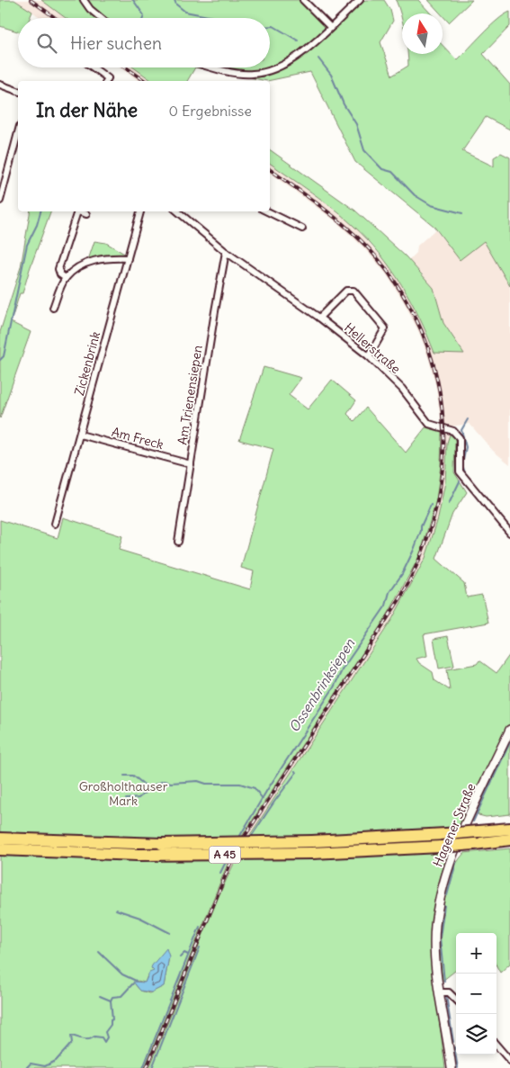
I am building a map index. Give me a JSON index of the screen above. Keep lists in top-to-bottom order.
{
  "streets": {
    "highway": ["A 45"],
    "main road": ["Hagener Straße"],
    "street": [
      "Hellerstraße",
      "Zickenbrink",
      "Am Trienensiepen",
      "Am Freck"
    ]
  },
  "crossings": [
    ["Hellerstraße", "Am Trienensiepen"],
    ["Zickenbrink", "Am Freck"],
    ["Am Trienensiepen", "Am Freck"]
  ],
  "water": ["Ossenbrinksiepen"],
  "parks": ["Großholthauser Mark"],
  "north": "top",
  "page": {
    "search": "Hier suchen",
    "heading": ["In der Nähe", "0 Ergebnisse"],
    "map_buttons": ["+", "−"]
  }
}
